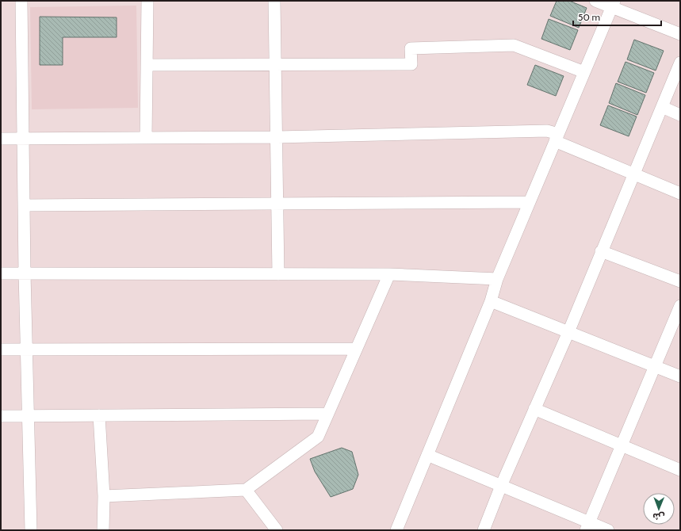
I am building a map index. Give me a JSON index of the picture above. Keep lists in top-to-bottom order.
{
  "scale_bar": "50 m",
  "north": "bottom"
}
